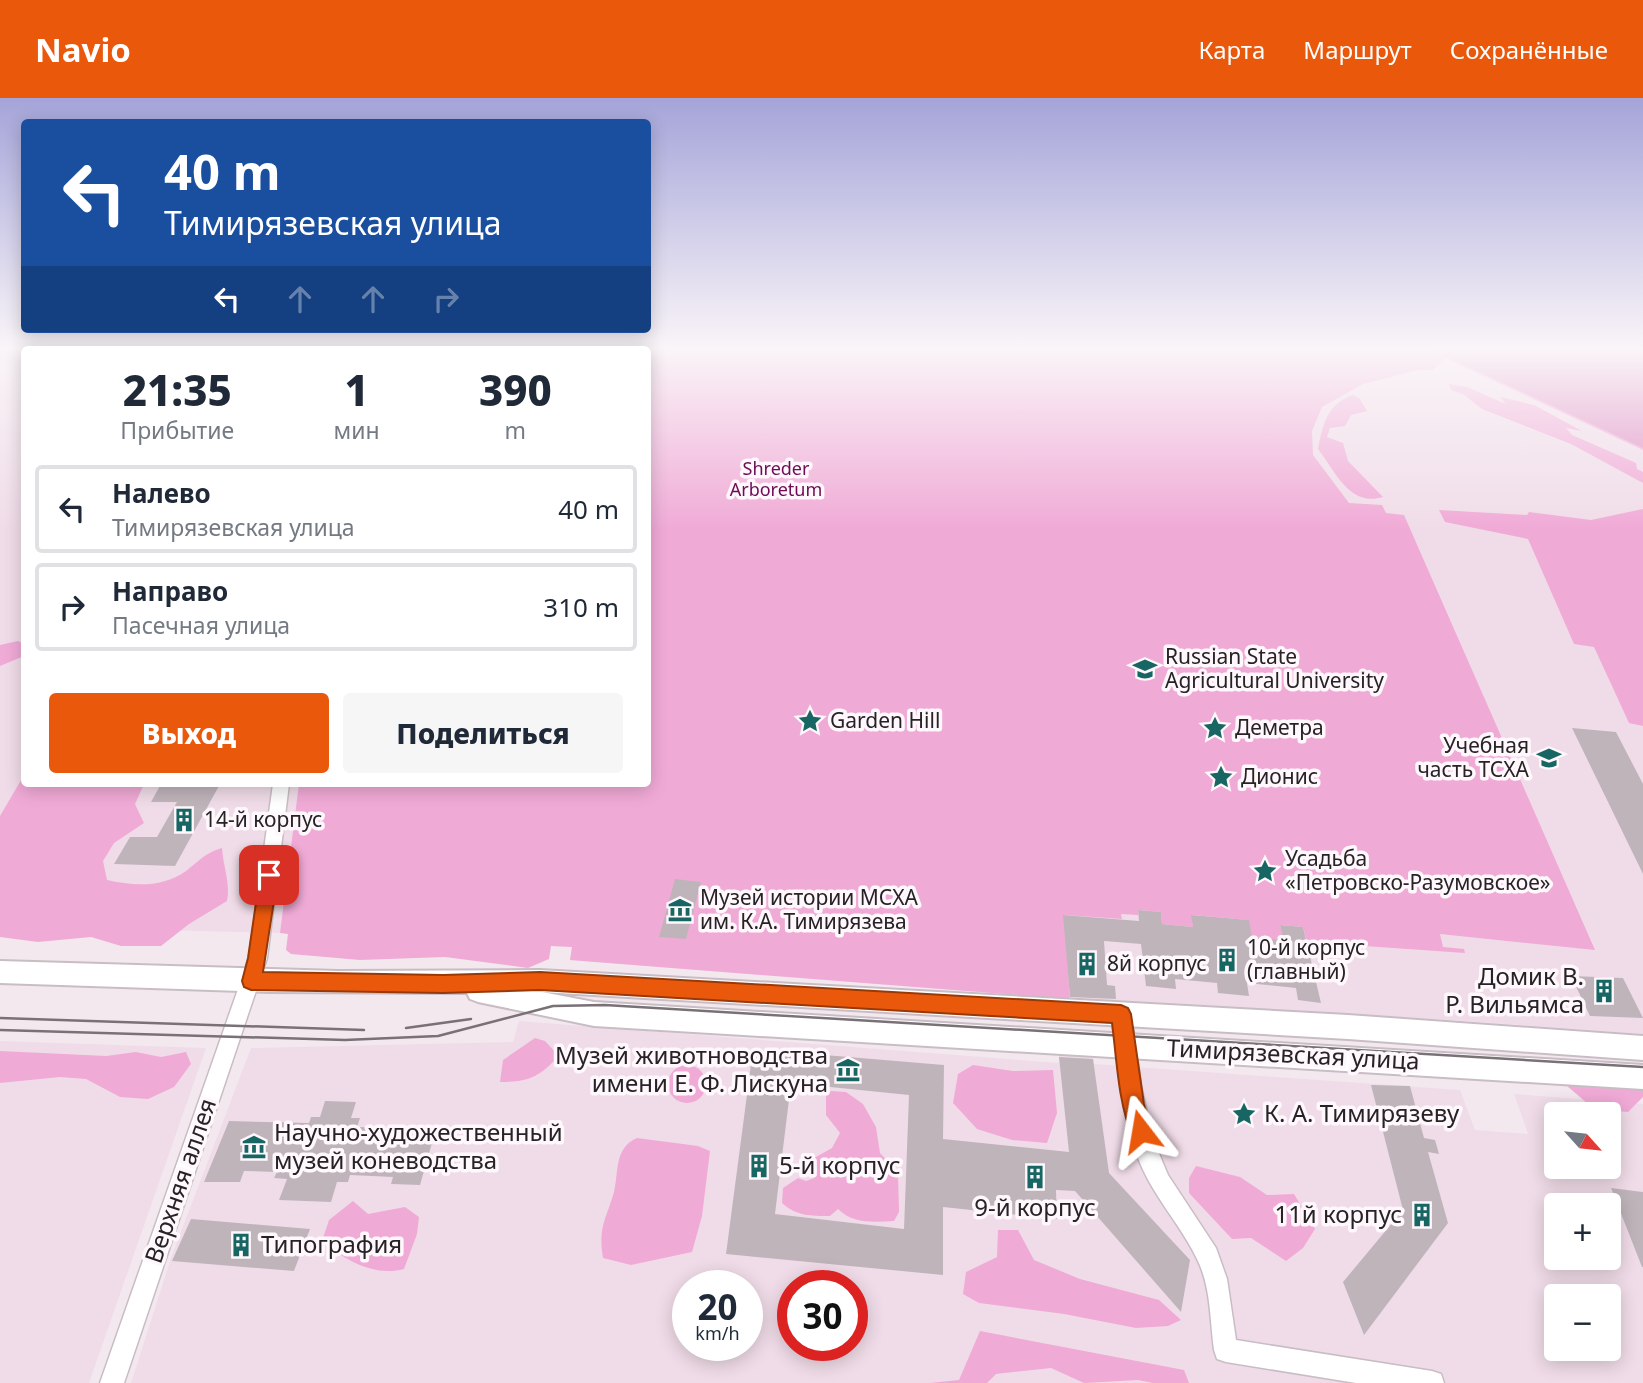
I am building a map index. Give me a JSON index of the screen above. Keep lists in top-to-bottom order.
{
  "streets": {
    "main road": ["Тимирязевская улица"],
    "street": ["Верхняя аллея"]
  },
  "crossings": [
    ["Тимирязевская улица", "Верхняя аллея"]
  ],
  "parks": ["Shreder Arboretum"],
  "places": {
    "school or university": ["Russian State Agricultural University", "Учебная часть ТСХА"],
    "place": [
      "Garden Hill",
      "Деметра",
      "Дионис",
      "Усадьба «Петровско-Разумовское»",
      "К. А. Тимирязеву"
    ],
    "building": [
      "14-й корпус",
      "10-й корпус (главный)",
      "8й корпус",
      "Домик В. Р. Вильямса",
      "5-й корпус",
      "9-й корпус",
      "11й корпус",
      "Типография"
    ],
    "museum": ["Музей истории МСХА им. К.А. Тимирязева", "Музей животноводства имени Е. Ф. Лискуна", "Научно-художественный музей коневодства"]
  },
  "north": "bottom right",
  "page": {
    "header": "Navio",
    "nav": ["Карта", "Маршрут", "Сохранённые"],
    "turn": ["40 m", "Тимирязевская улица"],
    "eta": [
      "21:35",
      "Прибытие",
      "1",
      "мин",
      "390",
      "m"
    ],
    "list": [
      {
        "name": "Налево",
        "note": "Тимирязевская улица",
        "value": "40 m"
      },
      {
        "name": "Направо",
        "note": "Пасечная улица",
        "value": "310 m"
      }
    ],
    "buttons": ["Выход", "Поделиться"],
    "map_buttons": ["+", "−"],
    "speed": "20 km/h",
    "limit": "30"
  }
}
